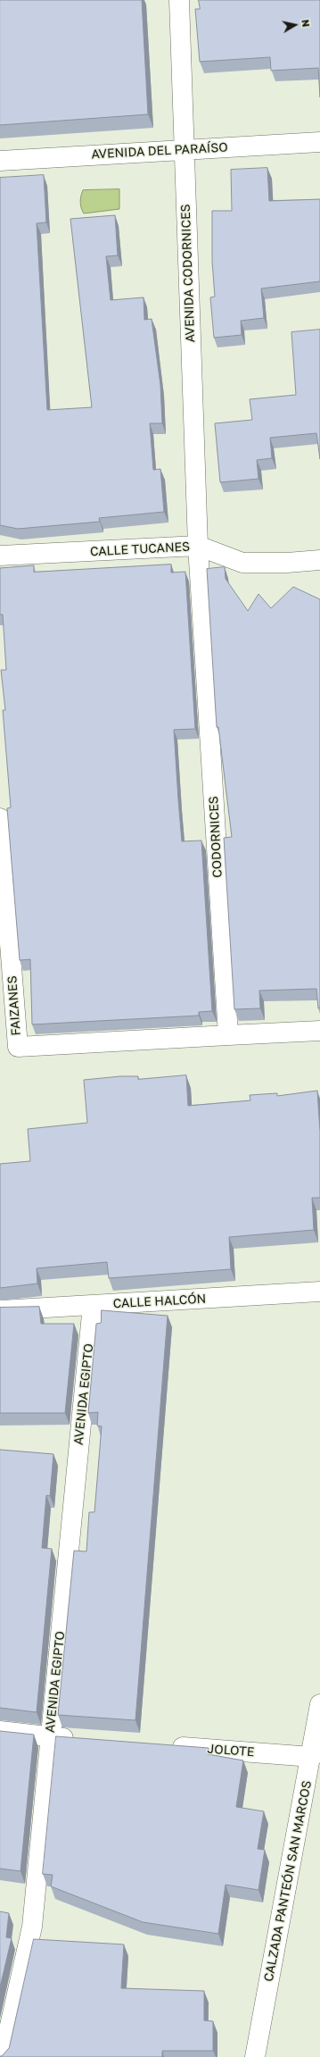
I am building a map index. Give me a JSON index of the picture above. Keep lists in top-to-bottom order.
{
  "streets": {
    "street": [
      "AVENIDA DEL PARAÍSO",
      "AVENIDA CODORNICES",
      "CALLE TUCANES",
      "CODORNICES",
      "FAIZANES",
      "CALLE HALCÓN",
      "AVENIDA EGIPTO",
      "JOLOTE",
      "CALZADA PANTEÓN SAN MARCOS"
    ]
  },
  "crossings": [
    ["AVENIDA DEL PARAÍSO", "AVENIDA CODORNICES"],
    ["AVENIDA CODORNICES", "CALLE TUCANES"],
    ["AVENIDA CODORNICES", "CODORNICES"],
    ["CALLE TUCANES", "CODORNICES"],
    ["CODORNICES", "FAIZANES"],
    ["CALLE HALCÓN", "AVENIDA EGIPTO"],
    ["JOLOTE", "CALZADA PANTEÓN SAN MARCOS"]
  ],
  "north": "right"
}
